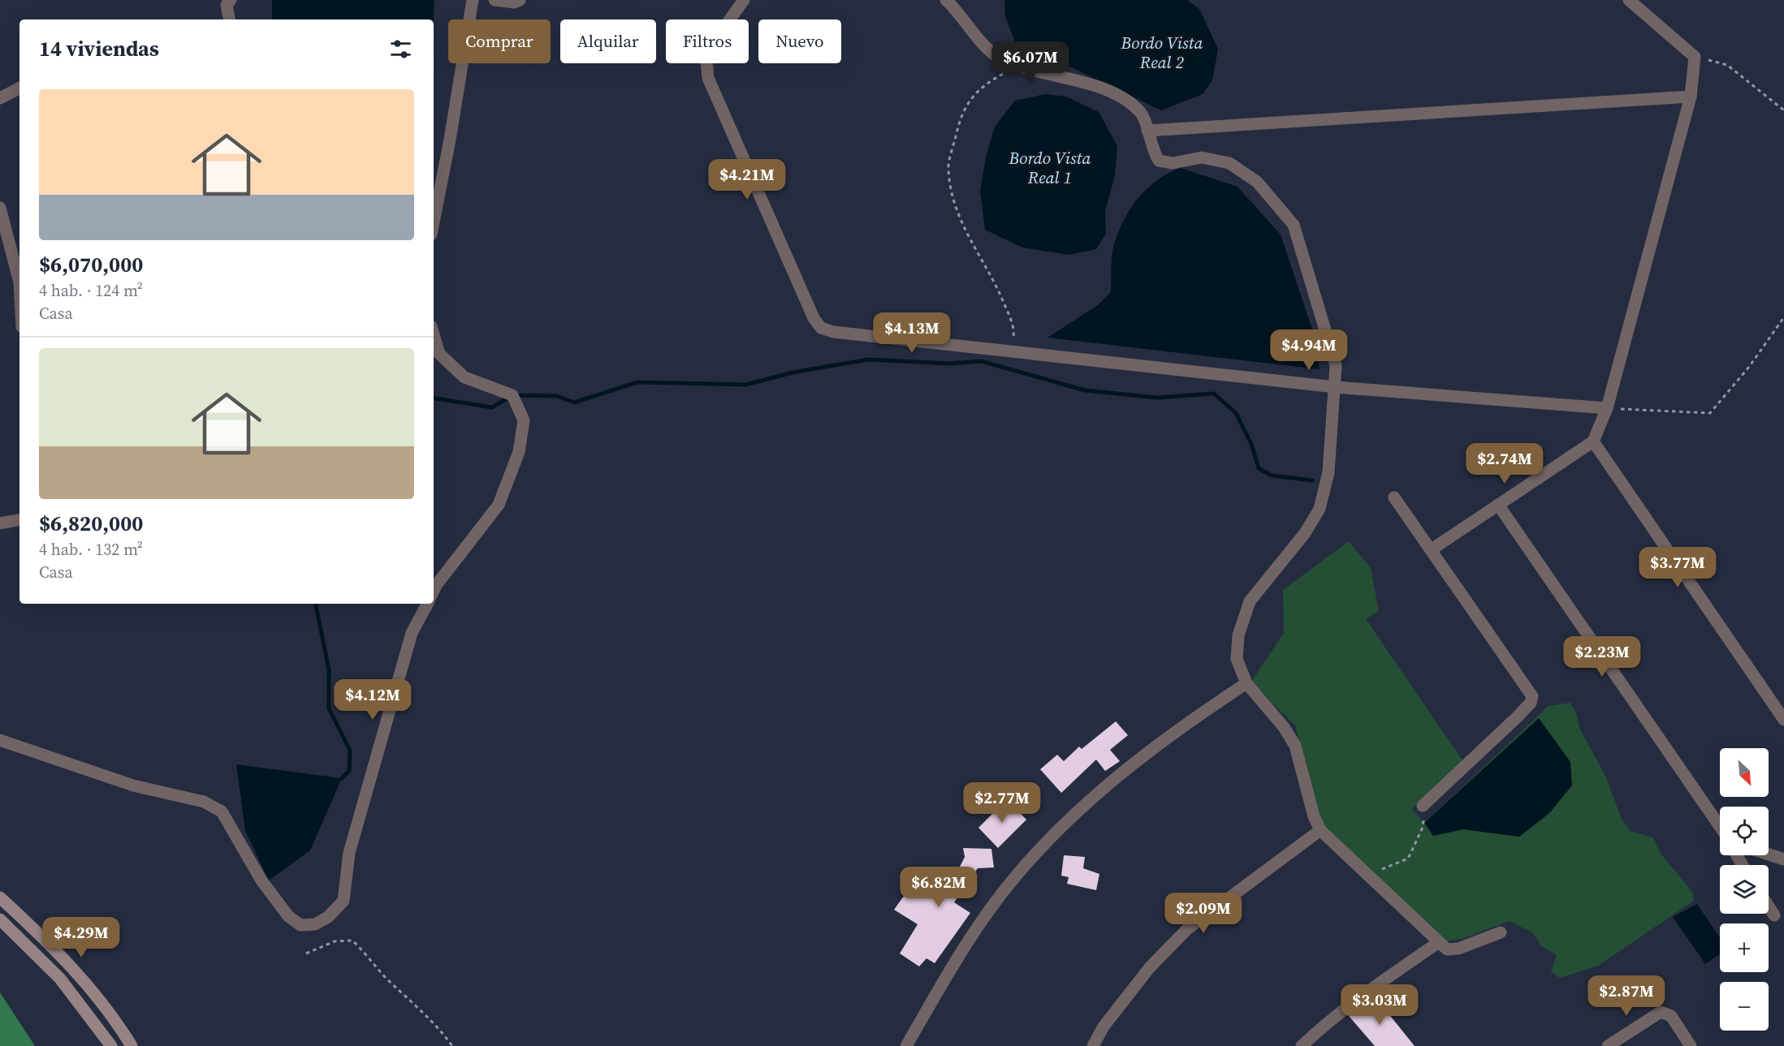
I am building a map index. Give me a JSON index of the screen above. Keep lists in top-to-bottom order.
{
  "water": ["Bordo Vista Real 2", "Bordo Vista Real 1"],
  "north": "bottom right",
  "page": {
    "chip": [
      "Comprar",
      "Alquilar",
      "Filtros",
      "Nuevo"
    ],
    "heading": "14 viviendas",
    "price": [
      "$6.07M",
      "$4.21M",
      "$4.13M",
      "$4.94M",
      "$2.74M",
      "$3.77M",
      "$2.23M",
      "$4.12M",
      "$2.77M",
      "$6.82M",
      "$2.09M",
      "$4.29M",
      "$2.87M",
      "$3.03M"
    ],
    "list": [
      {
        "name": "$6,070,000",
        "note": "4 hab. · 124 m² · Casa"
      },
      {
        "name": "$6,820,000",
        "note": "4 hab. · 132 m² · Casa"
      }
    ],
    "map_buttons": ["+", "−"]
  }
}
